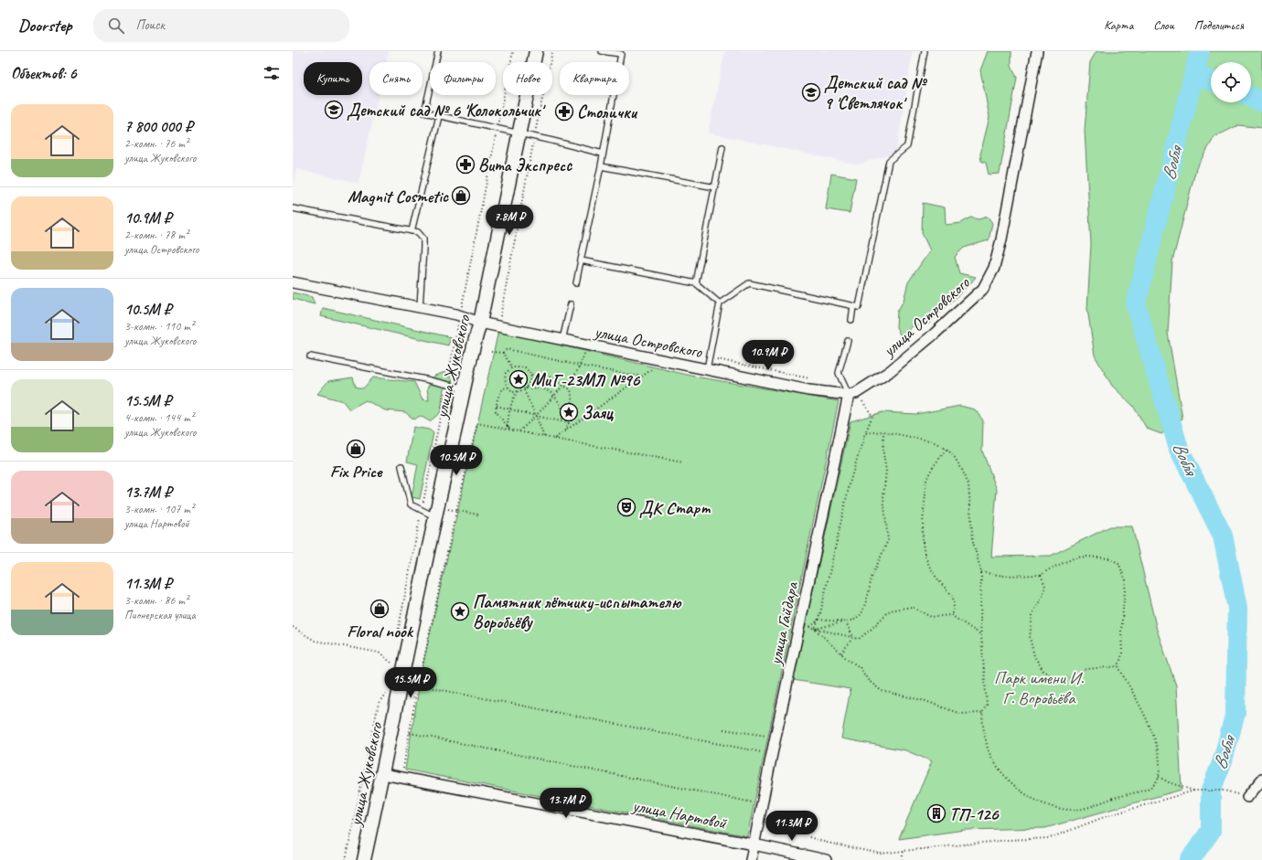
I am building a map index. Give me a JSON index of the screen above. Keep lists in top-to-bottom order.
{
  "streets": {
    "street": [
      "улица Островского",
      "улица Жуковского",
      "улица Гайдара",
      "улица Нартовой"
    ]
  },
  "crossings": [
    ["улица Островского", "улица Жуковского"],
    ["улица Островского", "улица Гайдара"],
    ["улица Жуковского", "улица Нартовой"],
    ["улица Гайдара", "улица Нартовой"]
  ],
  "water": ["Вобля"],
  "parks": ["Парк имени И. Г. Воробьёва"],
  "places": {
    "school or university": ["Детский сад № 9 'Светлячок'", "Детский сад № 6 'Колокольчик'"],
    "pharmacy": ["Столички", "Вита Экспресс"],
    "shop": ["Magnit Cosmetic", "Fix Price", "Floral nook"],
    "place": ["МиГ-23МЛ №96", "Заяц", "Памятник лётчику-испытателю Воробьёву"],
    "theatre": ["ДК Старт"],
    "building": ["ТП-126"]
  },
  "page": {
    "header": "Doorstep",
    "search": "Поиск",
    "nav": ["Карта", "Слои", "Поделиться"],
    "heading": "Объектов: 6",
    "chip": [
      "Купить",
      "Снять",
      "Фильтры",
      "Новое",
      "Квартира"
    ],
    "list": [
      {
        "name": "7 800 000 ₽",
        "note": "2-комн. · 76 m² · улица Жуковского"
      },
      {
        "name": "10.9M ₽",
        "note": "2-комн. · 78 m² · улица Островского"
      },
      {
        "name": "10.5M ₽",
        "note": "3-комн. · 110 m² · улица Жуковского"
      },
      {
        "name": "15.5M ₽",
        "note": "4-комн. · 144 m² · улица Жуковского"
      },
      {
        "name": "13.7M ₽",
        "note": "3-комн. · 107 m² · улица Нартовой"
      },
      {
        "name": "11.3M ₽",
        "note": "3-комн. · 86 m² · Пионерская улица"
      }
    ],
    "price": [
      "7.8M ₽",
      "10.9M ₽",
      "10.5M ₽",
      "15.5M ₽",
      "13.7M ₽",
      "11.3M ₽"
    ]
  }
}
